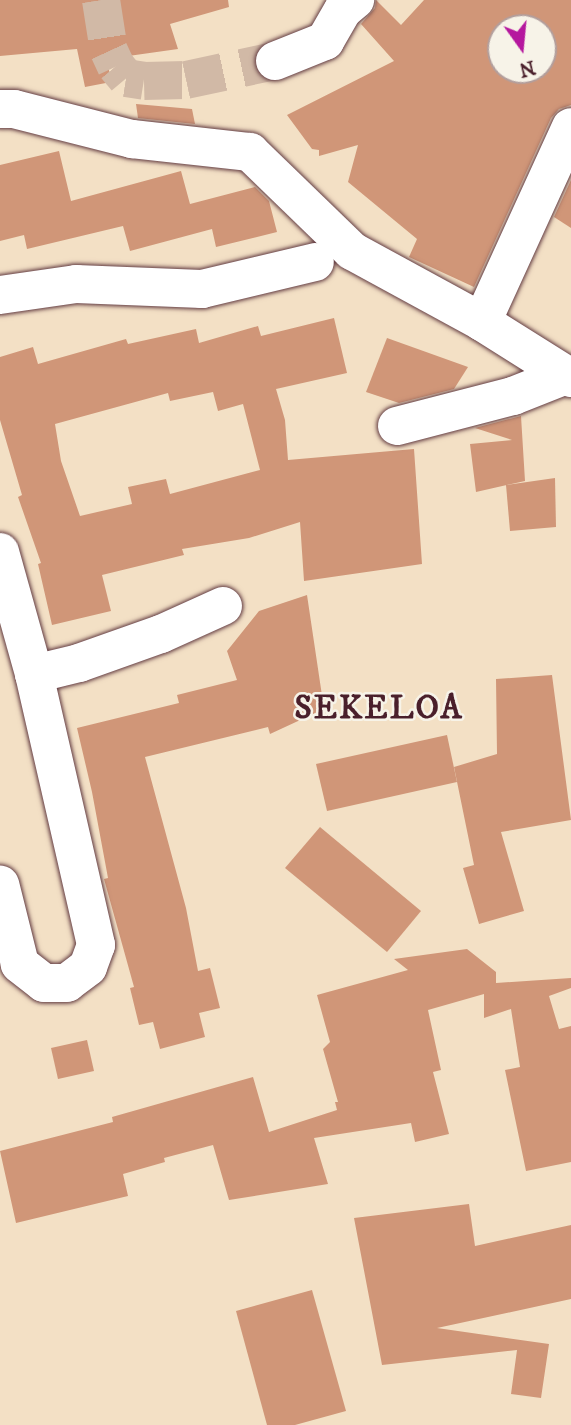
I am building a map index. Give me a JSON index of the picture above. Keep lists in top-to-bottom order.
{
  "districts": ["SEKELOA"],
  "north": "bottom"
}
